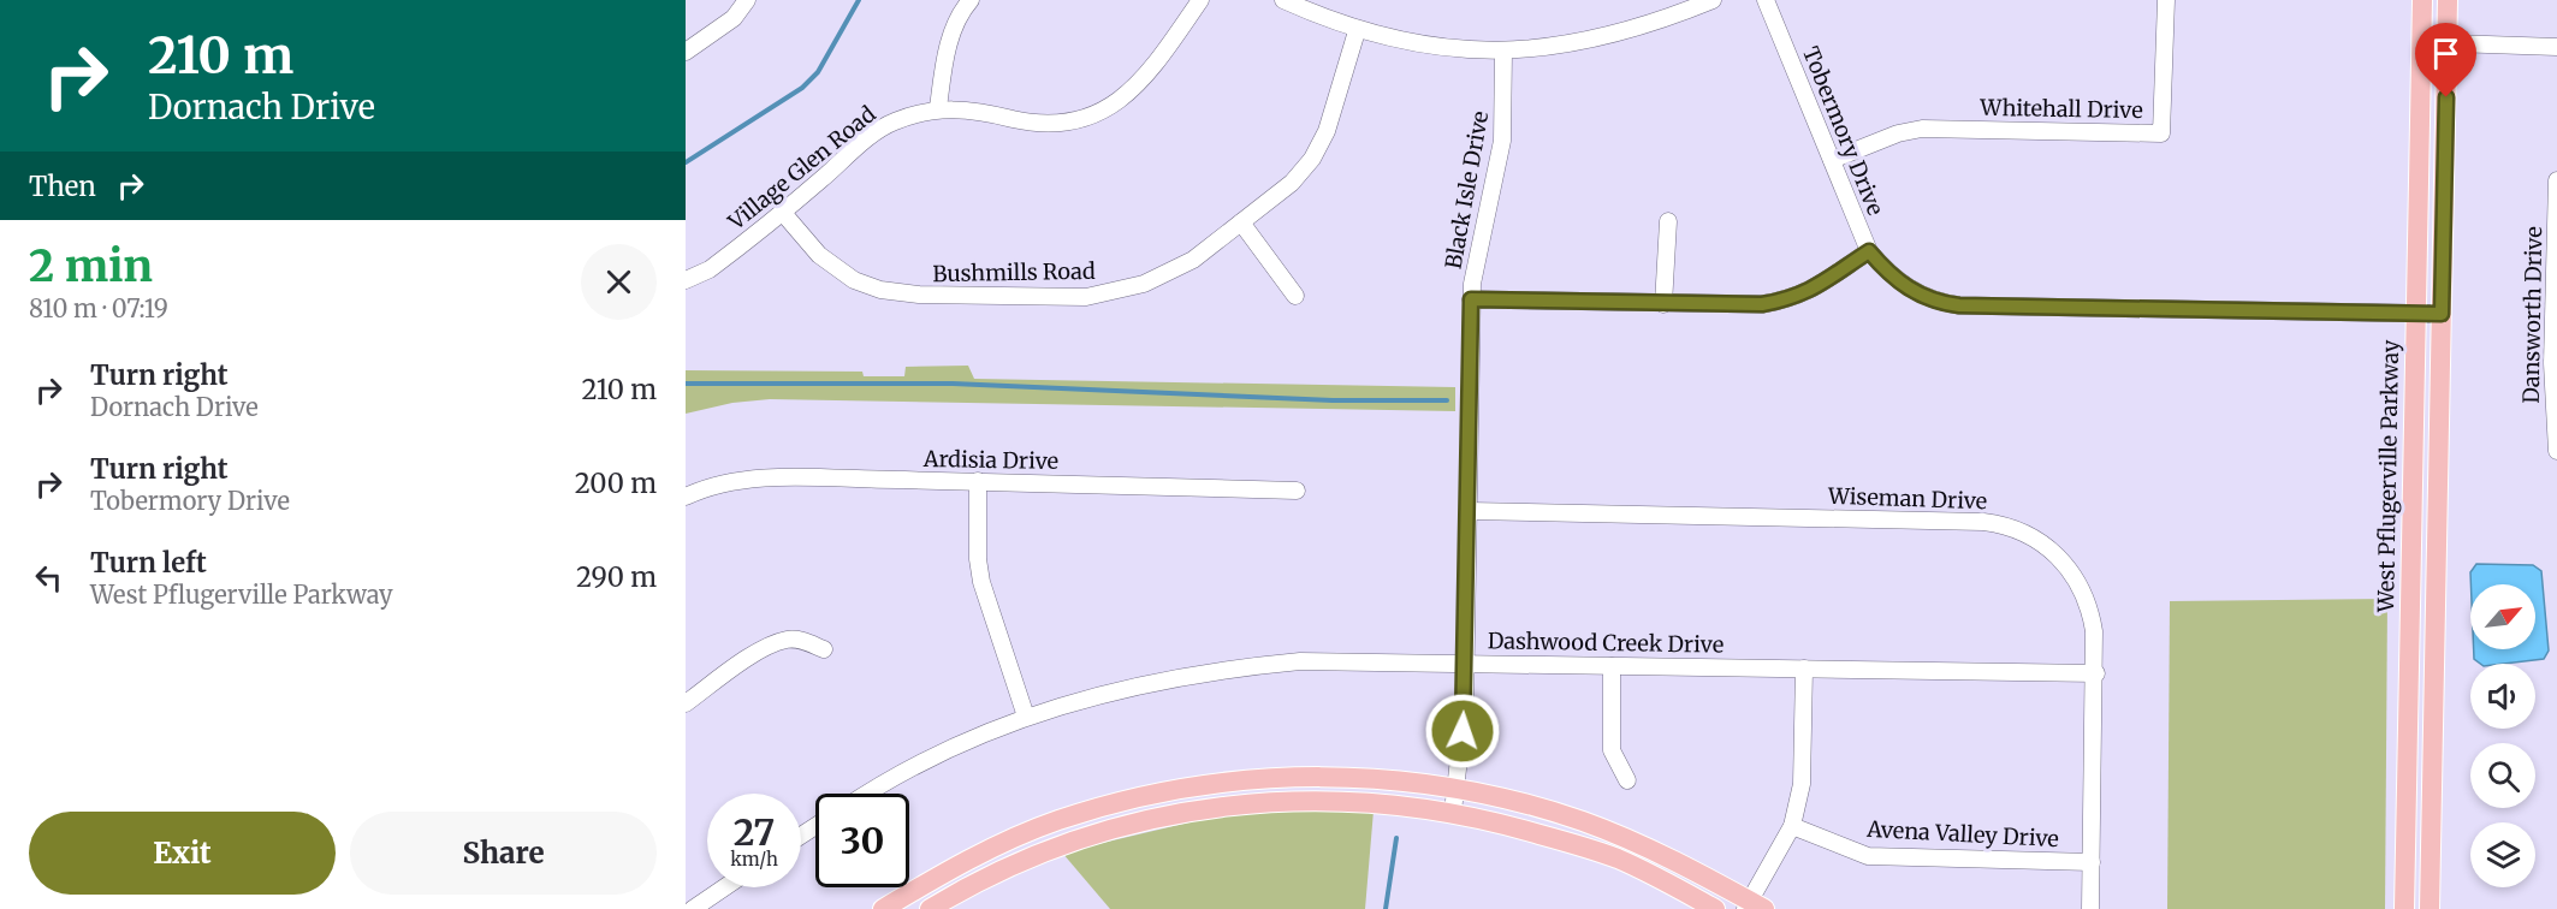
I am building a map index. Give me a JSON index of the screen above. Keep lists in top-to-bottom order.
{
  "streets": {
    "main road": ["West Pflugerville Parkway"],
    "street": [
      "Whitehall Drive",
      "Tobermory Drive",
      "Village Glen Road",
      "Black Isle Drive",
      "Bushmills Road",
      "Dansworth Drive",
      "Ardisia Drive",
      "Wiseman Drive",
      "Dashwood Creek Drive",
      "Avena Valley Drive"
    ]
  },
  "crossings": [
    ["Whitehall Drive", "Tobermory Drive"],
    ["Tobermory Drive", "West Pflugerville Parkway"],
    ["Village Glen Road", "Bushmills Road"],
    ["Black Isle Drive", "Wiseman Drive"],
    ["Black Isle Drive", "Dashwood Creek Drive"],
    ["Wiseman Drive", "Dashwood Creek Drive"],
    ["Wiseman Drive", "Avena Valley Drive"]
  ],
  "north": "top right",
  "page": {
    "turn": ["210 m", "Dornach Drive"],
    "then": "Then",
    "heading": ["2 min", "810 m · 07:19"],
    "list": [
      {
        "name": "Turn right",
        "note": "Dornach Drive",
        "value": "210 m"
      },
      {
        "name": "Turn right",
        "note": "Tobermory Drive",
        "value": "200 m"
      },
      {
        "name": "Turn left",
        "note": "West Pflugerville Parkway",
        "value": "290 m"
      }
    ],
    "speed": "27 km/h",
    "limit": "30",
    "buttons": ["Exit", "Share"]
  }
}
